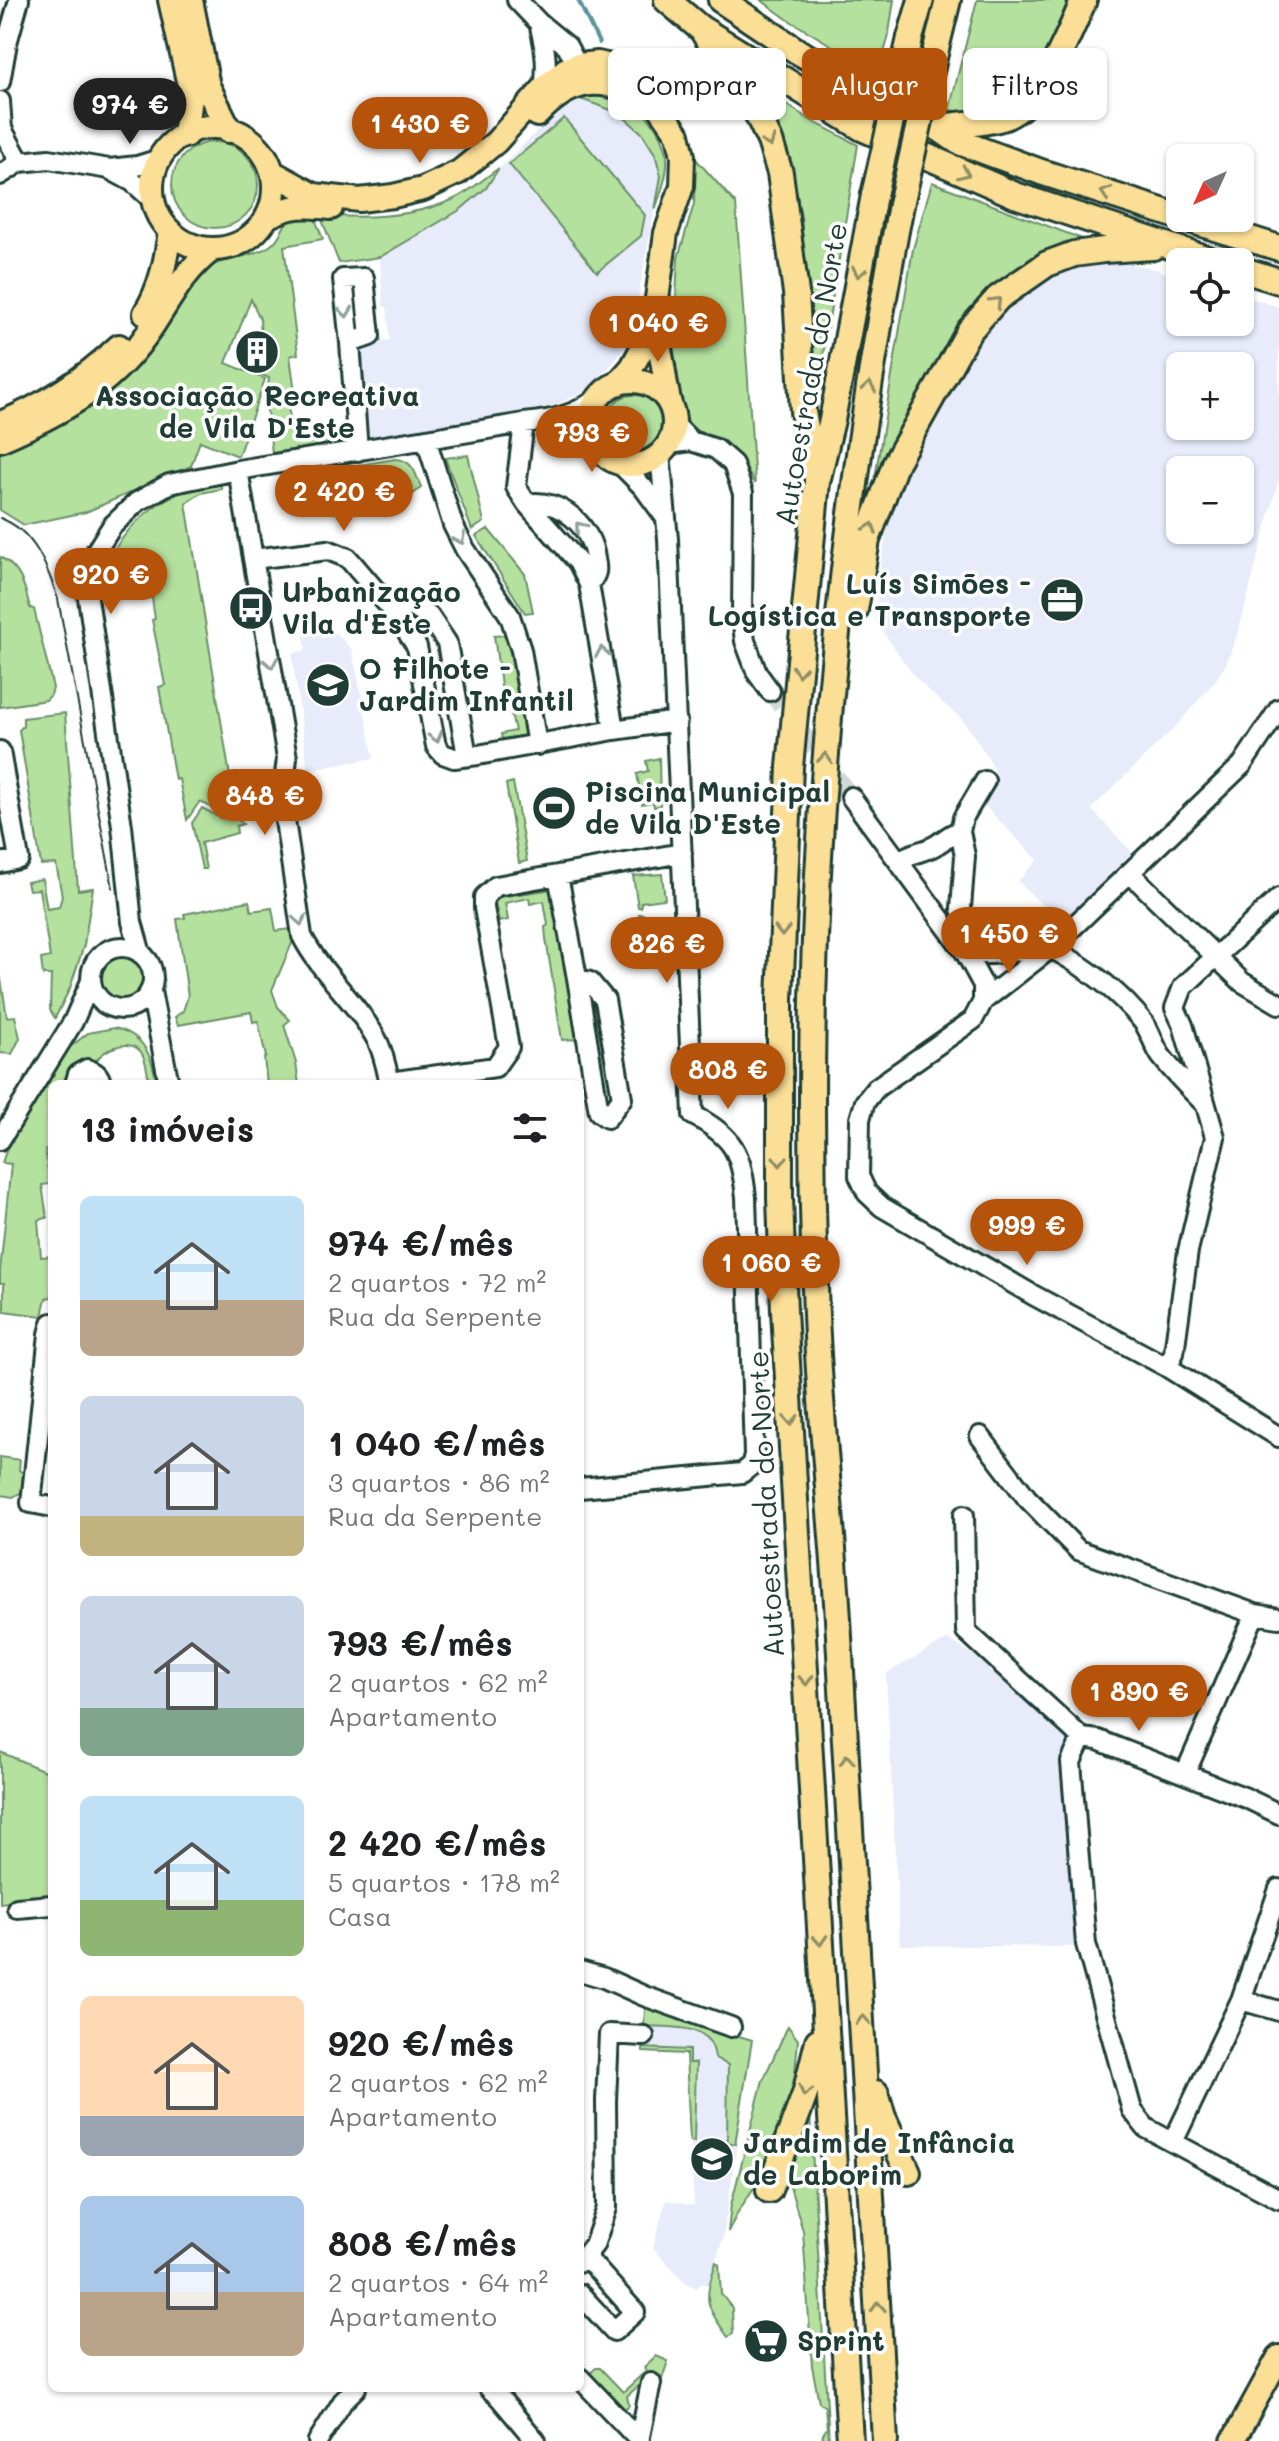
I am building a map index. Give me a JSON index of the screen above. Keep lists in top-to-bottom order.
{
  "streets": {
    "highway": ["Autoestrada do Norte"]
  },
  "places": {
    "building": ["Associação Recreativa de Vila D'Este"],
    "office": ["Luís Simões - Logística e Transporte"],
    "bus stop": ["Urbanização Vila d'Este"],
    "school or university": ["O Filhote - Jardim Infantil", "Jardim de Infância de Laborim"],
    "sports": ["Piscina Municipal de Vila D'Este"],
    "supermarket": ["Sprint"]
  },
  "north": "bottom left",
  "page": {
    "chip": ["Comprar", "Alugar", "Filtros"],
    "price": [
      "974 €",
      "1 430 €",
      "1 040 €",
      "793 €",
      "2 420 €",
      "920 €",
      "848 €",
      "1 450 €",
      "826 €",
      "808 €",
      "999 €",
      "1 060 €",
      "1 890 €"
    ],
    "map_buttons": ["+", "−"],
    "heading": "13 imóveis",
    "list": [
      {
        "name": "974 €/mês",
        "note": "2 quartos · 72 m² · Rua da Serpente"
      },
      {
        "name": "1 040 €/mês",
        "note": "3 quartos · 86 m² · Rua da Serpente"
      },
      {
        "name": "793 €/mês",
        "note": "2 quartos · 62 m² · Apartamento"
      },
      {
        "name": "2 420 €/mês",
        "note": "5 quartos · 178 m² · Casa"
      },
      {
        "name": "920 €/mês",
        "note": "2 quartos · 62 m² · Apartamento"
      },
      {
        "name": "808 €/mês",
        "note": "2 quartos · 64 m² · Apartamento"
      }
    ]
  }
}
